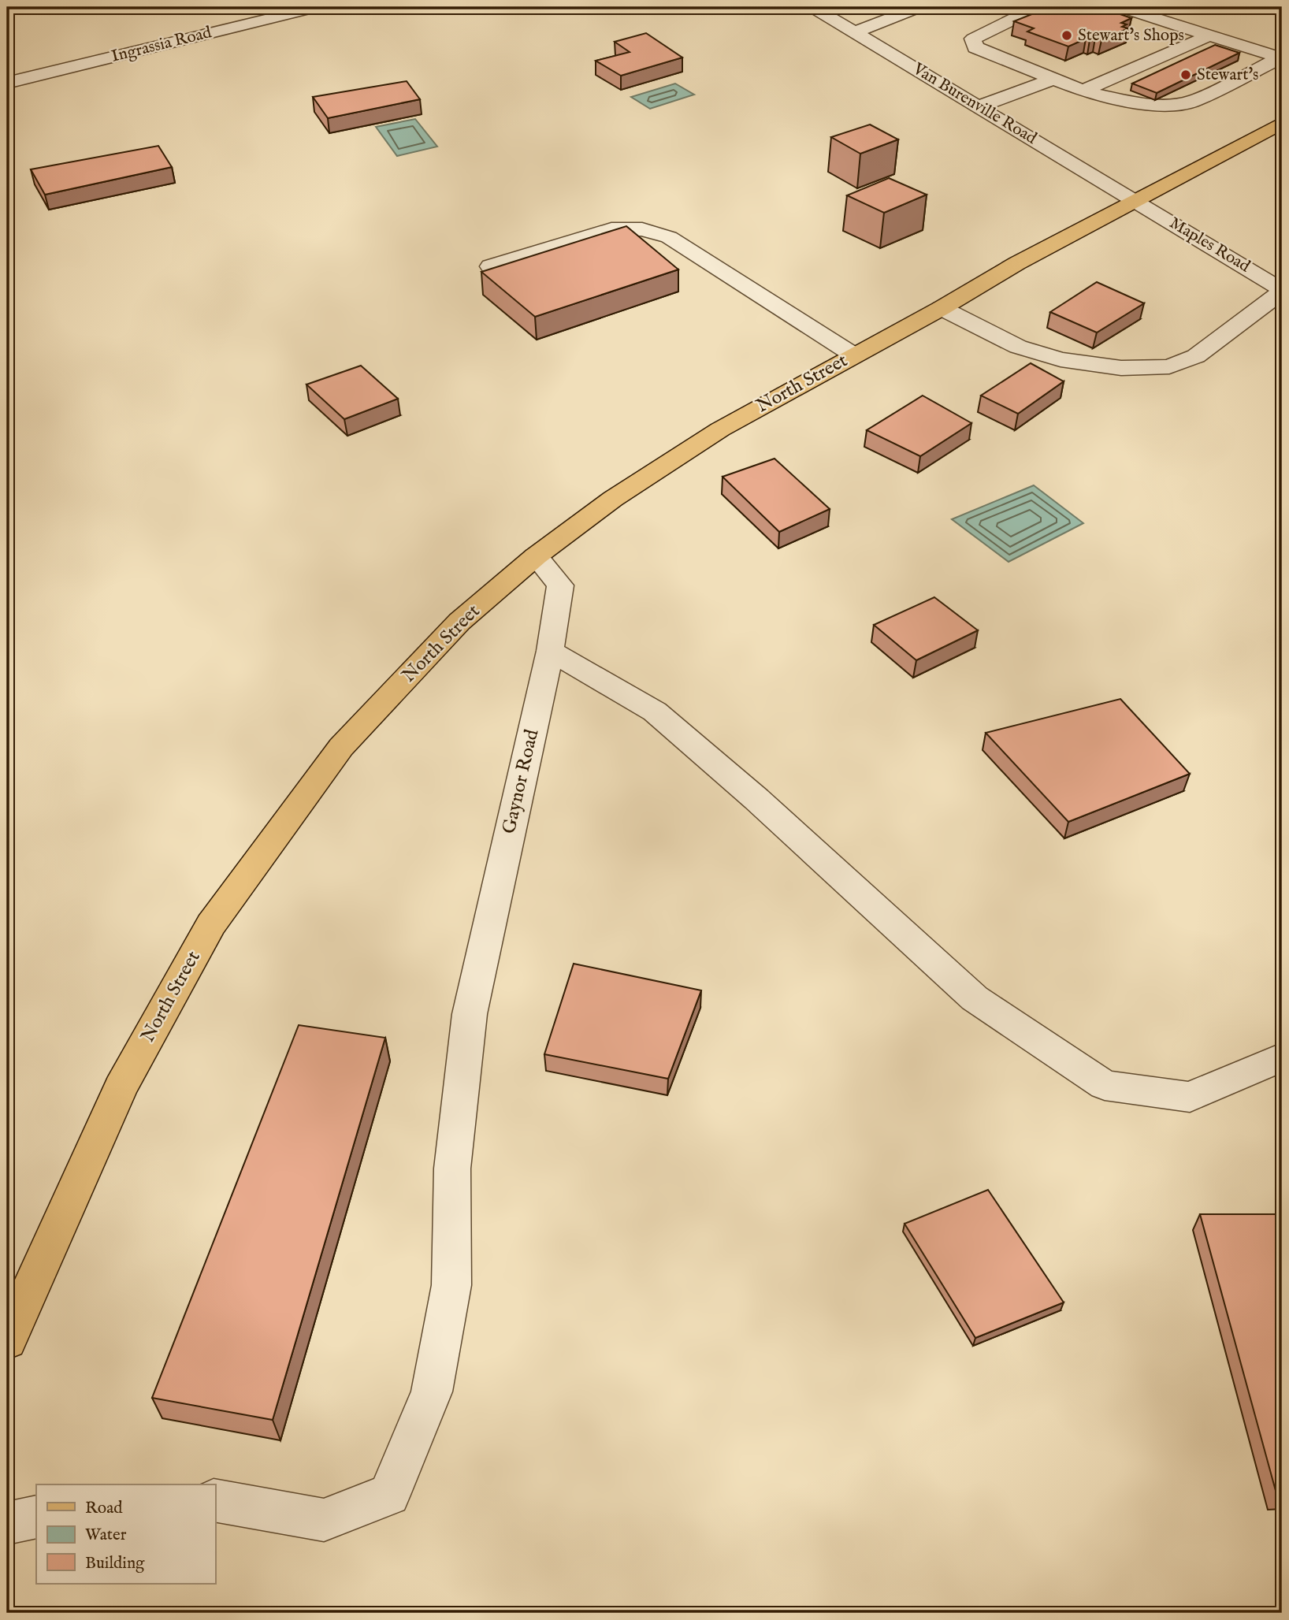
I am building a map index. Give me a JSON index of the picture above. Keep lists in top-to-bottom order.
{
  "streets": {
    "main road": ["North Street"],
    "street": [
      "Ingrassia Road",
      "Van Burenville Road",
      "Maples Road",
      "Gaynor Road"
    ]
  },
  "crossings": [
    ["Van Burenville Road", "Maples Road"],
    ["Van Burenville Road", "North Street"],
    ["Maples Road", "North Street"],
    ["North Street", "Gaynor Road"]
  ],
  "places": ["Stewart's Shops", "Stewart's"],
  "legend": ["Road", "Water", "Building"]
}
